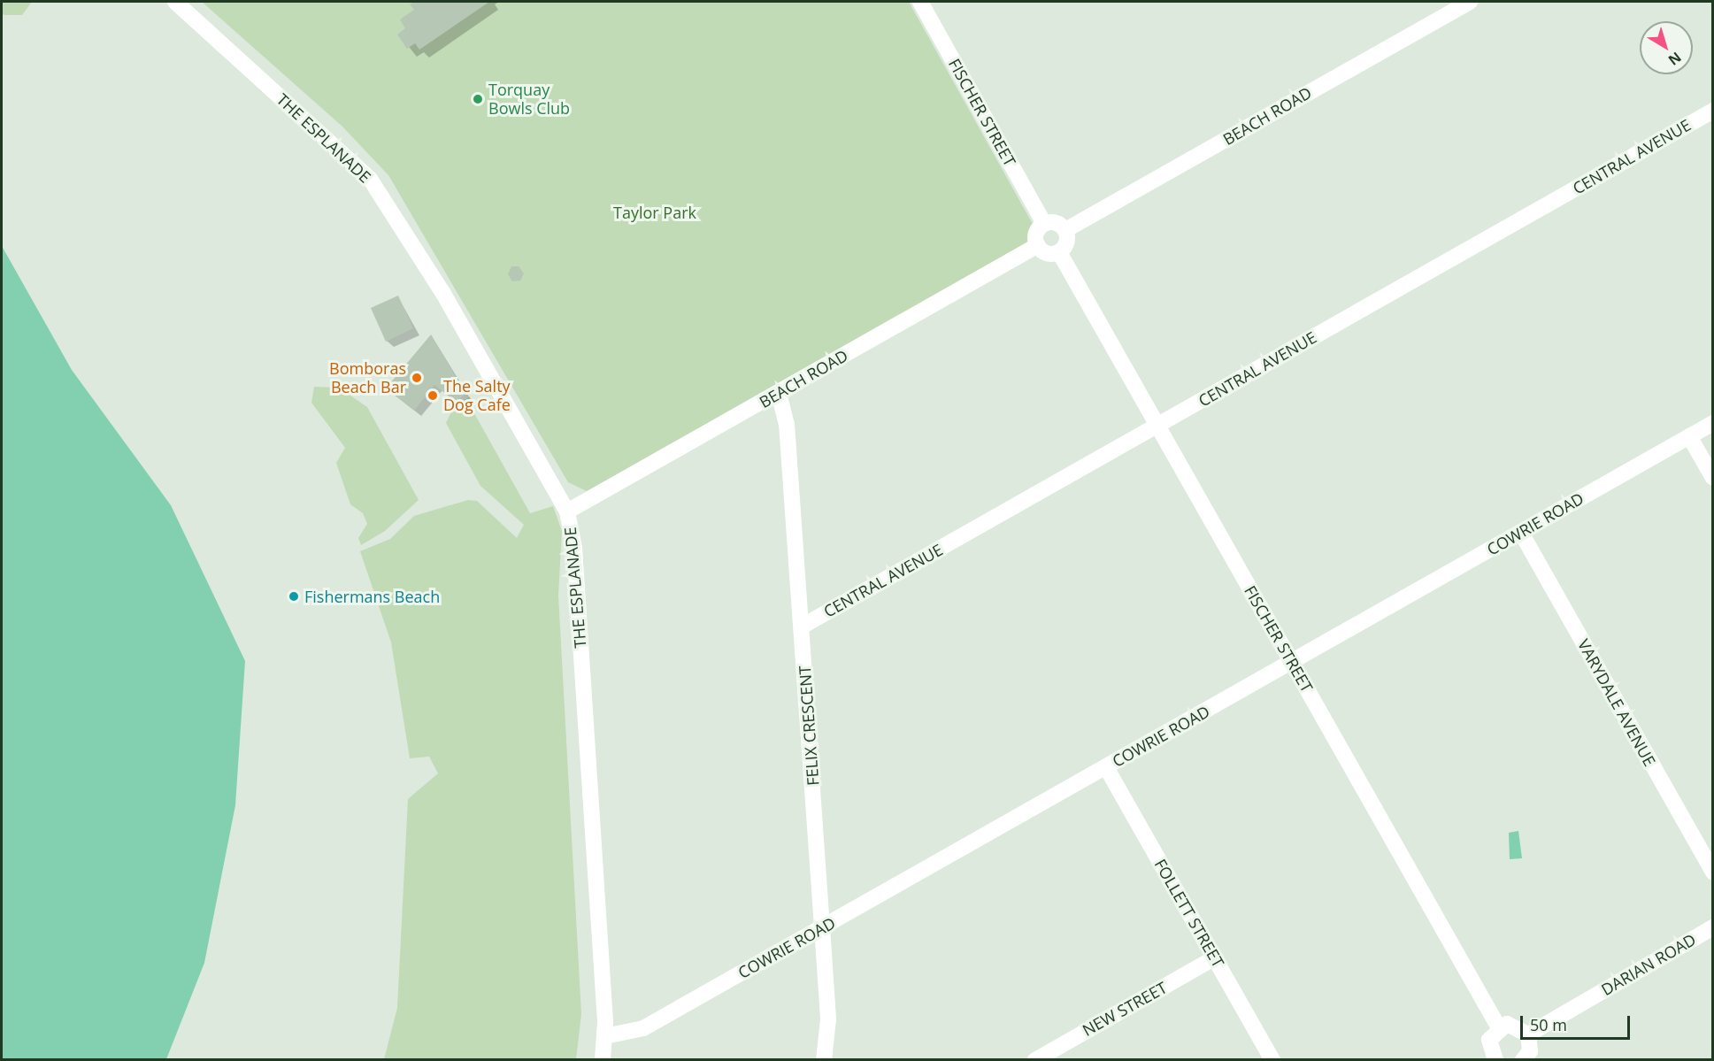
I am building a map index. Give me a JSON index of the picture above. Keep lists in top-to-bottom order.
{
  "streets": {
    "street": [
      "FISCHER STREET",
      "BEACH ROAD",
      "THE ESPLANADE",
      "CENTRAL AVENUE",
      "COWRIE ROAD",
      "VARYDALE AVENUE",
      "FELIX CRESCENT",
      "FOLLETT STREET",
      "DARIAN ROAD",
      "NEW STREET"
    ]
  },
  "crossings": [
    ["FISCHER STREET", "BEACH ROAD"],
    ["FISCHER STREET", "CENTRAL AVENUE"],
    ["FISCHER STREET", "COWRIE ROAD"],
    ["BEACH ROAD", "THE ESPLANADE"],
    ["BEACH ROAD", "FELIX CRESCENT"],
    ["THE ESPLANADE", "COWRIE ROAD"],
    ["CENTRAL AVENUE", "FELIX CRESCENT"],
    ["COWRIE ROAD", "VARYDALE AVENUE"],
    ["COWRIE ROAD", "FELIX CRESCENT"],
    ["COWRIE ROAD", "FOLLETT STREET"],
    ["FOLLETT STREET", "NEW STREET"]
  ],
  "parks": ["Taylor Park"],
  "places": [
    "Torquay Bowls Club",
    "Bomboras Beach Bar",
    "The Salty Dog Cafe",
    "Fishermans Beach"
  ],
  "scale_bar": "50 m",
  "north": "bottom right"
}
